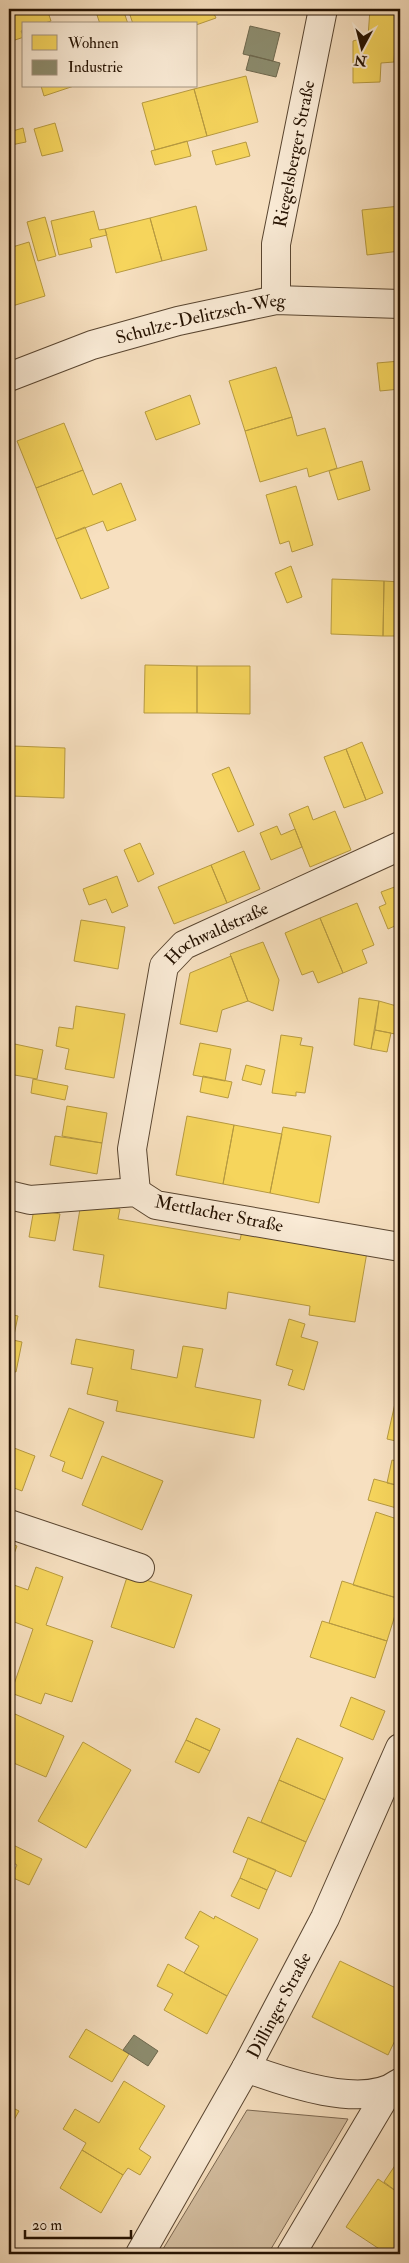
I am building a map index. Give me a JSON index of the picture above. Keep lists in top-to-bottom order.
{
  "streets": {
    "street": [
      "Riegelsberger Straße",
      "Schulze-Delitzsch-Weg",
      "Hochwaldstraße",
      "Mettlacher Straße",
      "Dillinger Straße"
    ]
  },
  "crossings": [
    ["Riegelsberger Straße", "Schulze-Delitzsch-Weg"],
    ["Hochwaldstraße", "Mettlacher Straße"]
  ],
  "legend": ["Wohnen", "Industrie"],
  "scale_bar": "20 m",
  "north": "bottom"
}
